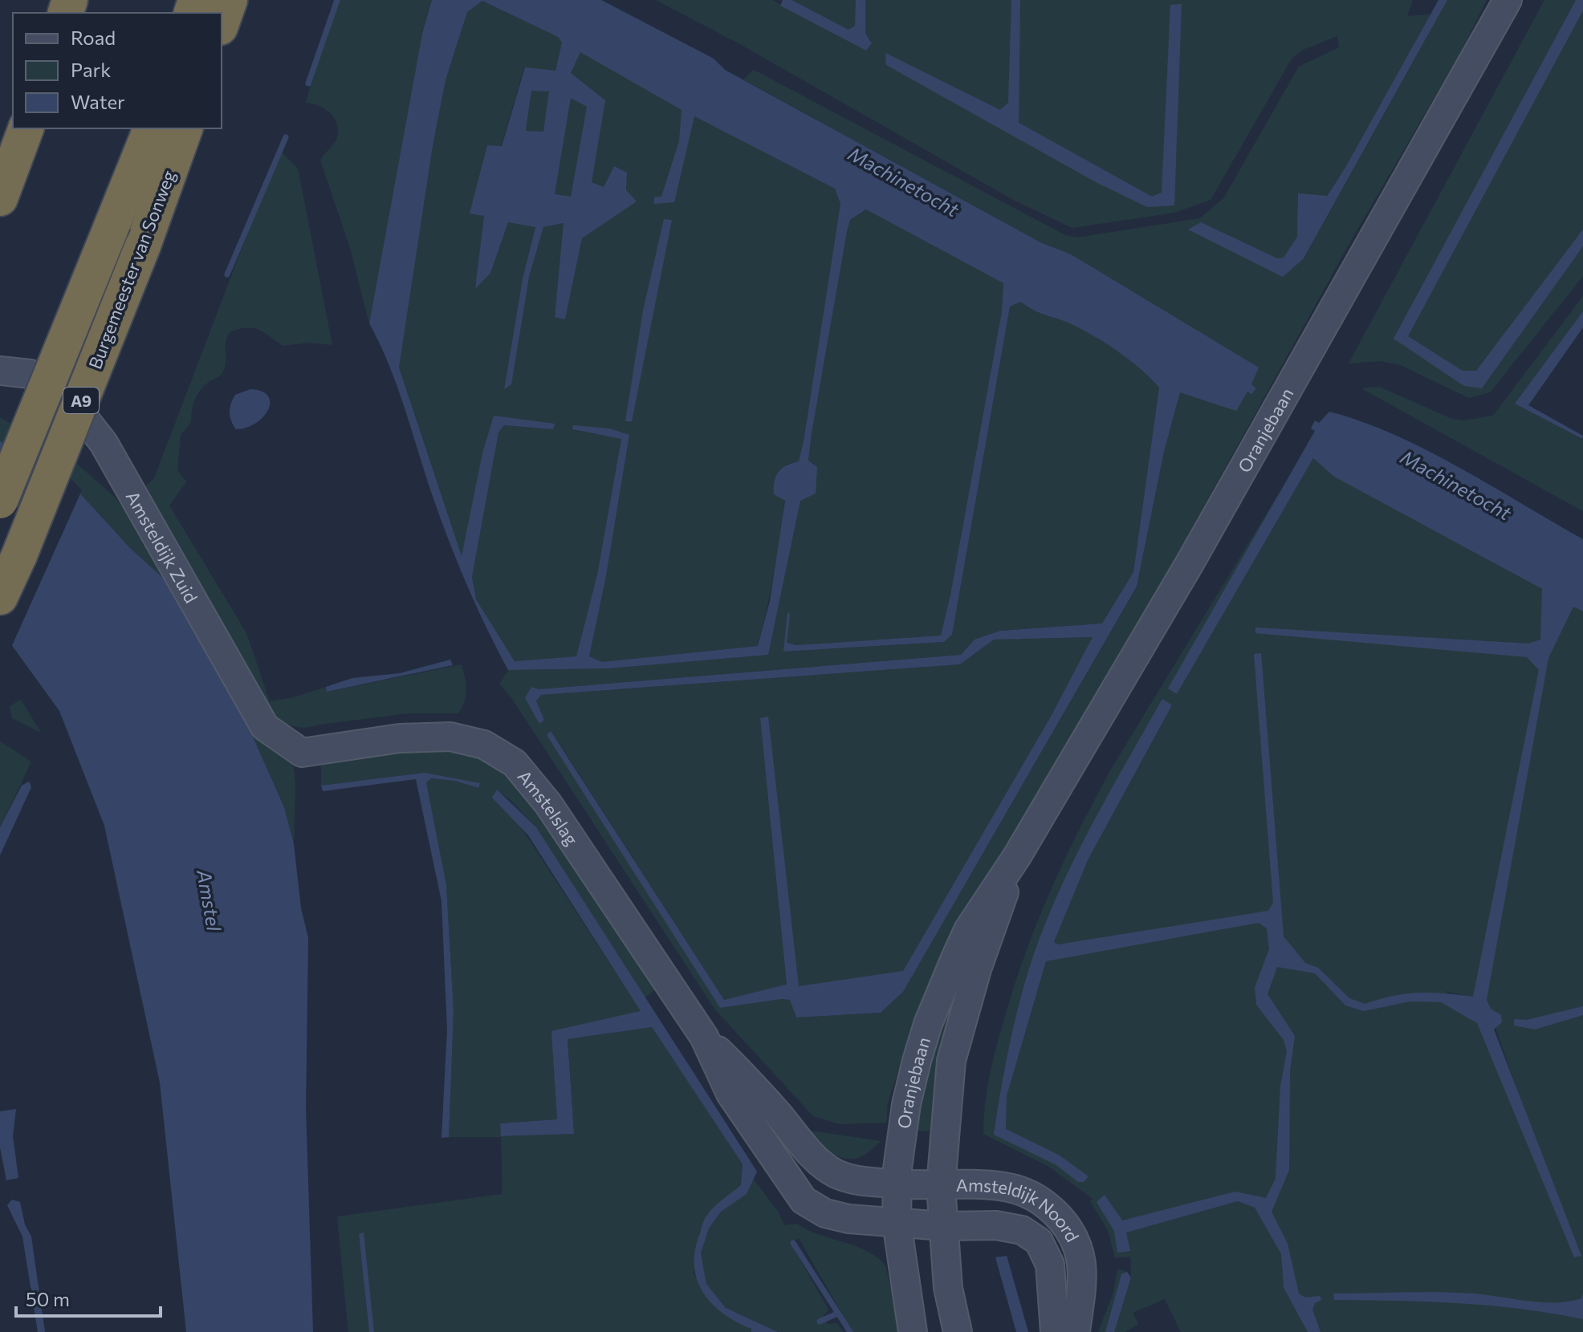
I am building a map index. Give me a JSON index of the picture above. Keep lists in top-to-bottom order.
{
  "streets": {
    "highway": ["Burgemeester van Sonweg", "A9"],
    "street": [
      "Oranjebaan",
      "Amsteldijk Zuid",
      "Amstelslag",
      "Amsteldijk Noord"
    ]
  },
  "crossings": [
    ["Oranjebaan", "Amstelslag"],
    ["Oranjebaan", "Amsteldijk Noord"],
    ["Amsteldijk Zuid", "Amstelslag"],
    ["Amstelslag", "Amsteldijk Noord"]
  ],
  "water": ["Machinetocht", "Amstel"],
  "legend": ["Road", "Park", "Water"],
  "scale_bar": "50 m"
}
